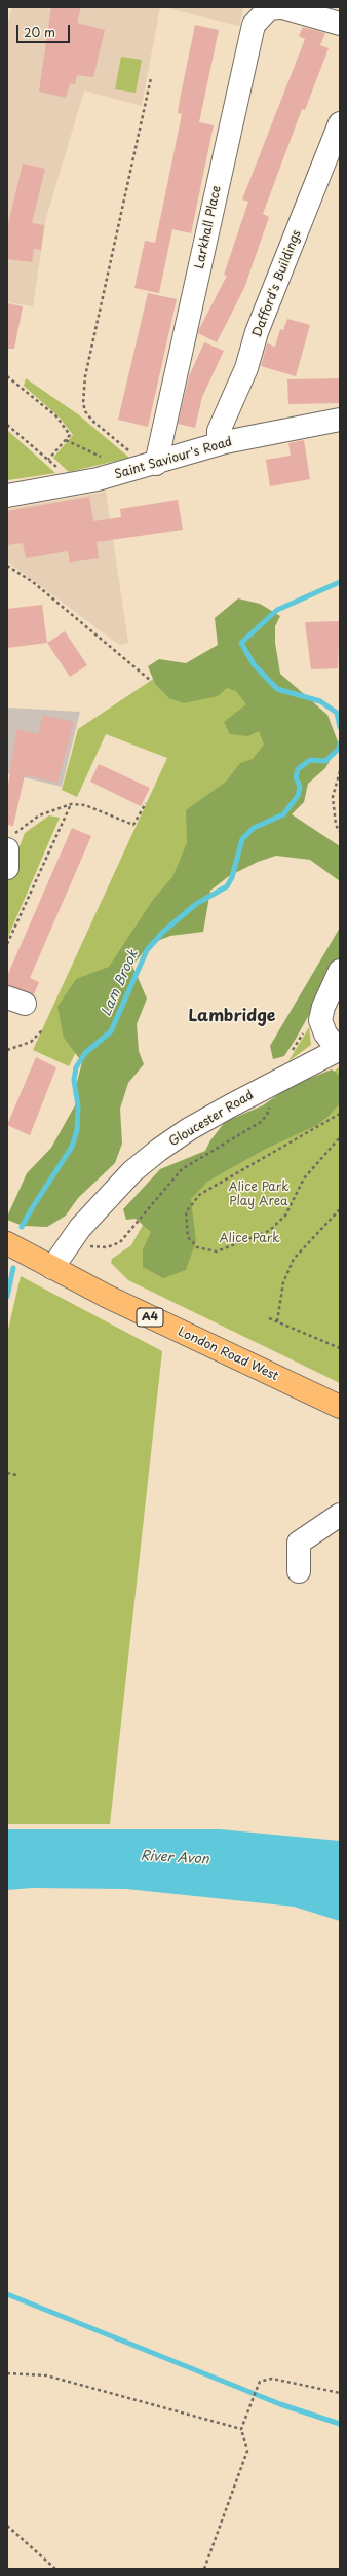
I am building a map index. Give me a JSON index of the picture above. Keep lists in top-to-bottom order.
{
  "streets": {
    "highway": ["A4", "London Road West"],
    "street": [
      "Larkhall Place",
      "Dafford's Buildings",
      "Saint Saviour's Road",
      "Gloucester Road"
    ]
  },
  "crossings": [
    ["Larkhall Place", "Saint Saviour's Road"],
    ["Dafford's Buildings", "Saint Saviour's Road"],
    ["Gloucester Road", "London Road West"]
  ],
  "districts": ["Lambridge"],
  "water": ["Lam Brook", "River Avon"],
  "parks": ["Alice Park Play Area", "Alice Park"],
  "scale_bar": "20 m"
}
